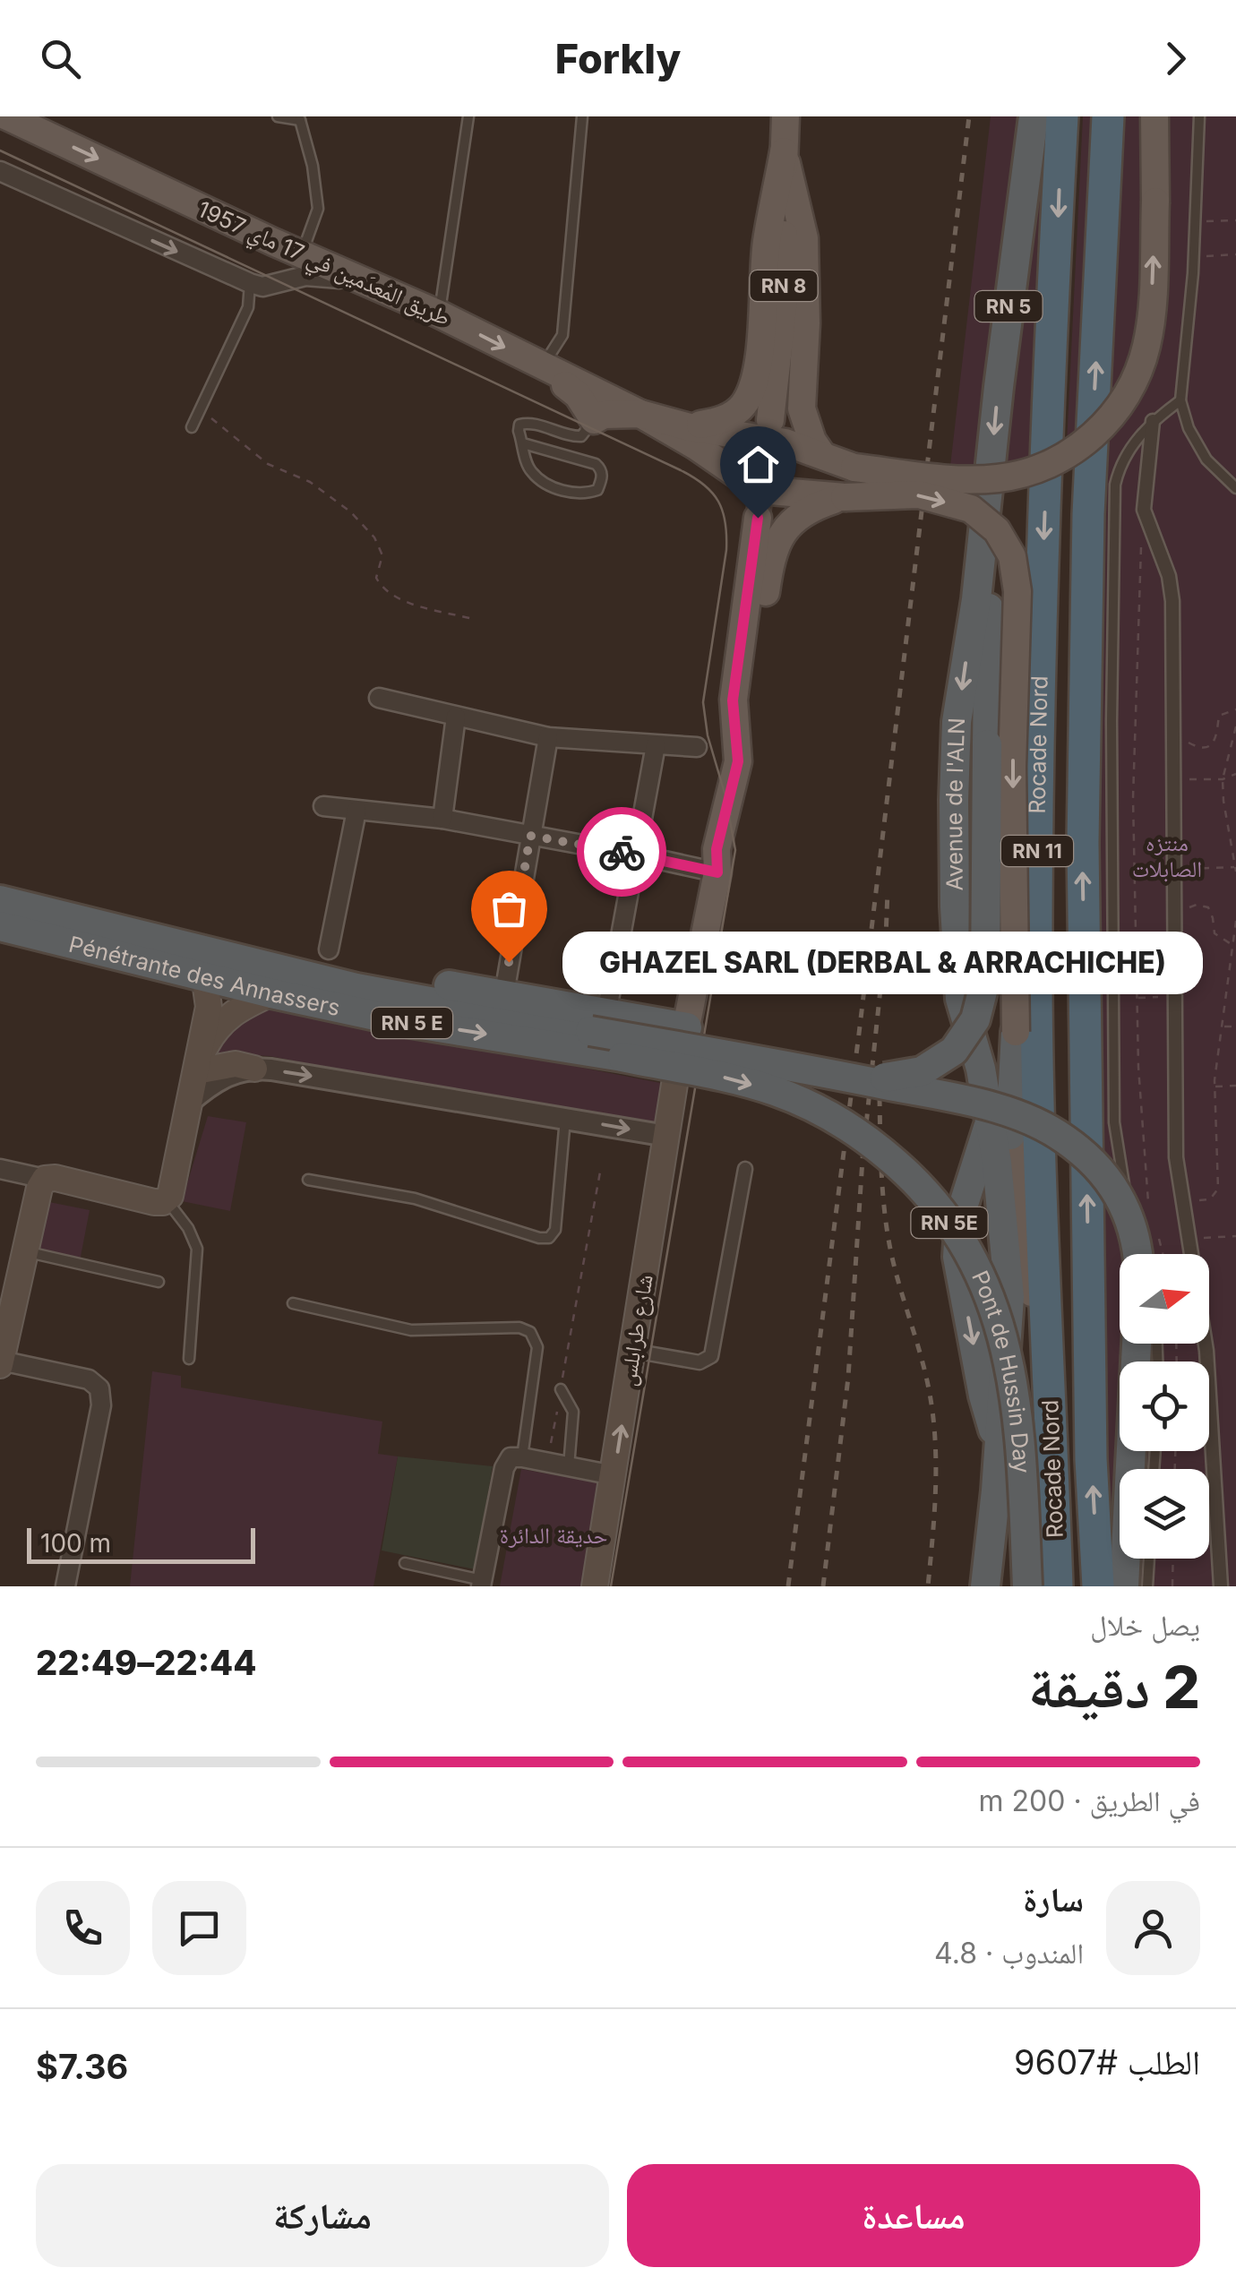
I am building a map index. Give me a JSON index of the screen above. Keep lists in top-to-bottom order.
{
  "streets": {
    "highway": [
      "RN 5",
      "Rocade Nord",
      "Avenue de l'ALN",
      "RN 11",
      "Pénétrante des Annassers",
      "RN 5 E",
      "RN 5E",
      "Pont de Hussin Day"
    ],
    "main road": ["طريق المُعدَمين في 17 ماي 1957", "RN 8", "شارع طرابلس"]
  },
  "crossings": [
    ["Pénétrante des Annassers", "RN 5 E"],
    ["Pénétrante des Annassers", "Pont de Hussin Day"]
  ],
  "one_way": ["طريق المُعدَمين في 17 ماي 1957", "Avenue de l'ALN", "Pont de Hussin Day"],
  "parks": ["منتزه الصابلات", "حديقة الدائرة"],
  "places": ["GHAZEL SARL (DERBAL & ARRACHICHE)"],
  "scale_bar": "100 m",
  "north": "right",
  "page": {
    "header": "Forkly",
    "bubble": "GHAZEL SARL (DERBAL & ARRACHICHE)",
    "scale": "100 m",
    "heading": ["2 دقيقة", "يصل خلال", "22:44–22:49"],
    "panel": [
      "سارة",
      "المندوب · 4.8",
      "الطلب #9607",
      "$7.36"
    ],
    "bar": "في الطريق · 200 m",
    "buttons": ["مساعدة", "مشاركة"]
  }
}
